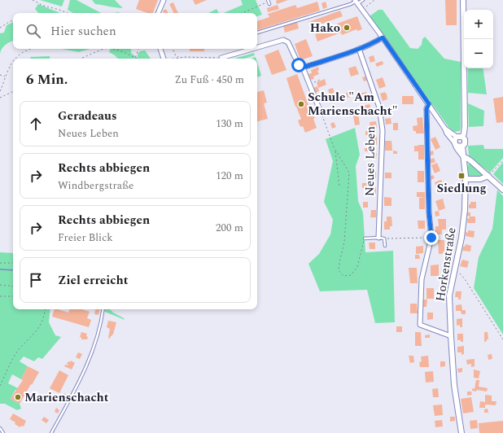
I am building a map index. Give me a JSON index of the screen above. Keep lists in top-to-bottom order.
{
  "streets": {
    "street": ["Neues Leben", "Horkenstraße"]
  },
  "places": {
    "other": ["Hako", "Schule \"Am Marienschacht\"", "Marienschacht"],
    "transit": ["Siedlung"]
  },
  "page": {
    "map_buttons": ["+", "−"],
    "search": "Hier suchen",
    "heading": ["6 Min.", "Zu Fuß · 450 m"],
    "list": [
      ["Geradeaus", "Neues Leben", "130 m"],
      ["Rechts abbiegen", "Windbergstraße", "120 m"],
      ["Rechts abbiegen", "Freier Blick", "200 m"],
      "Ziel erreicht"
    ]
  }
}
